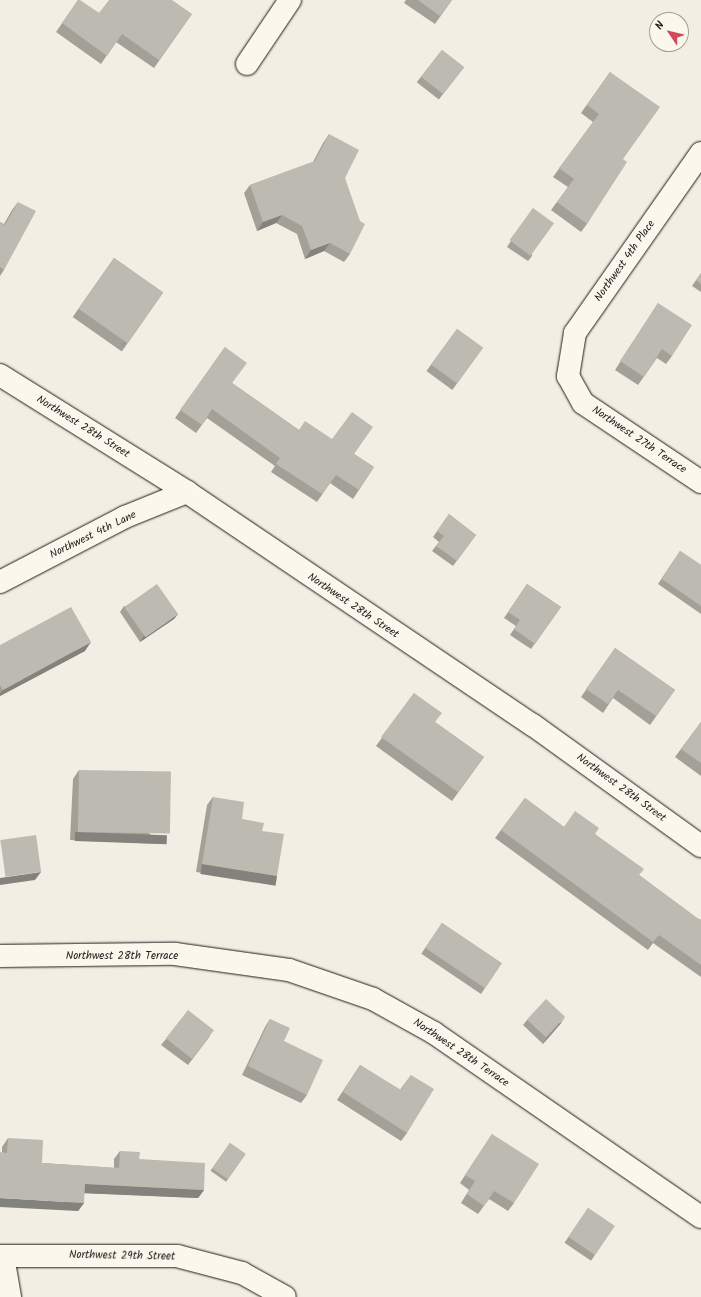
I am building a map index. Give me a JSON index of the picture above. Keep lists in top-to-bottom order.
{
  "streets": {
    "street": [
      "Northwest 4th Place",
      "Northwest 28th Street",
      "Northwest 27th Terrace",
      "Northwest 4th Lane",
      "Northwest 28th Terrace",
      "Northwest 29th Street"
    ]
  },
  "crossings": [
    ["Northwest 4th Place", "Northwest 27th Terrace"],
    ["Northwest 28th Street", "Northwest 4th Lane"]
  ],
  "north": "top left"
}
